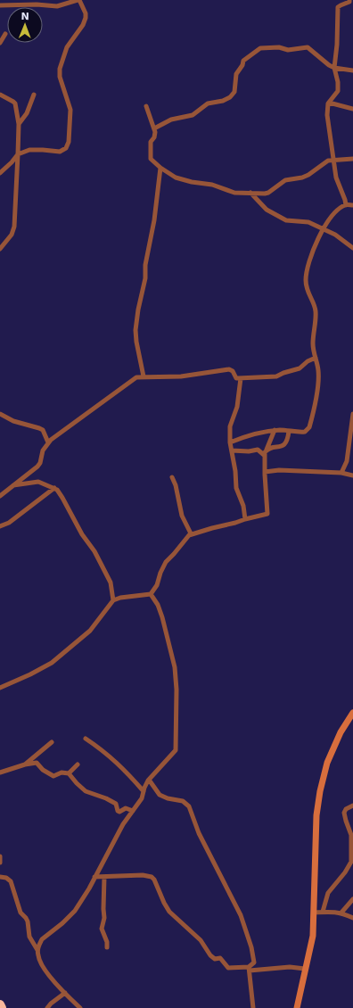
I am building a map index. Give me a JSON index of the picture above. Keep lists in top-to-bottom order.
{
  "north": "top"
}
